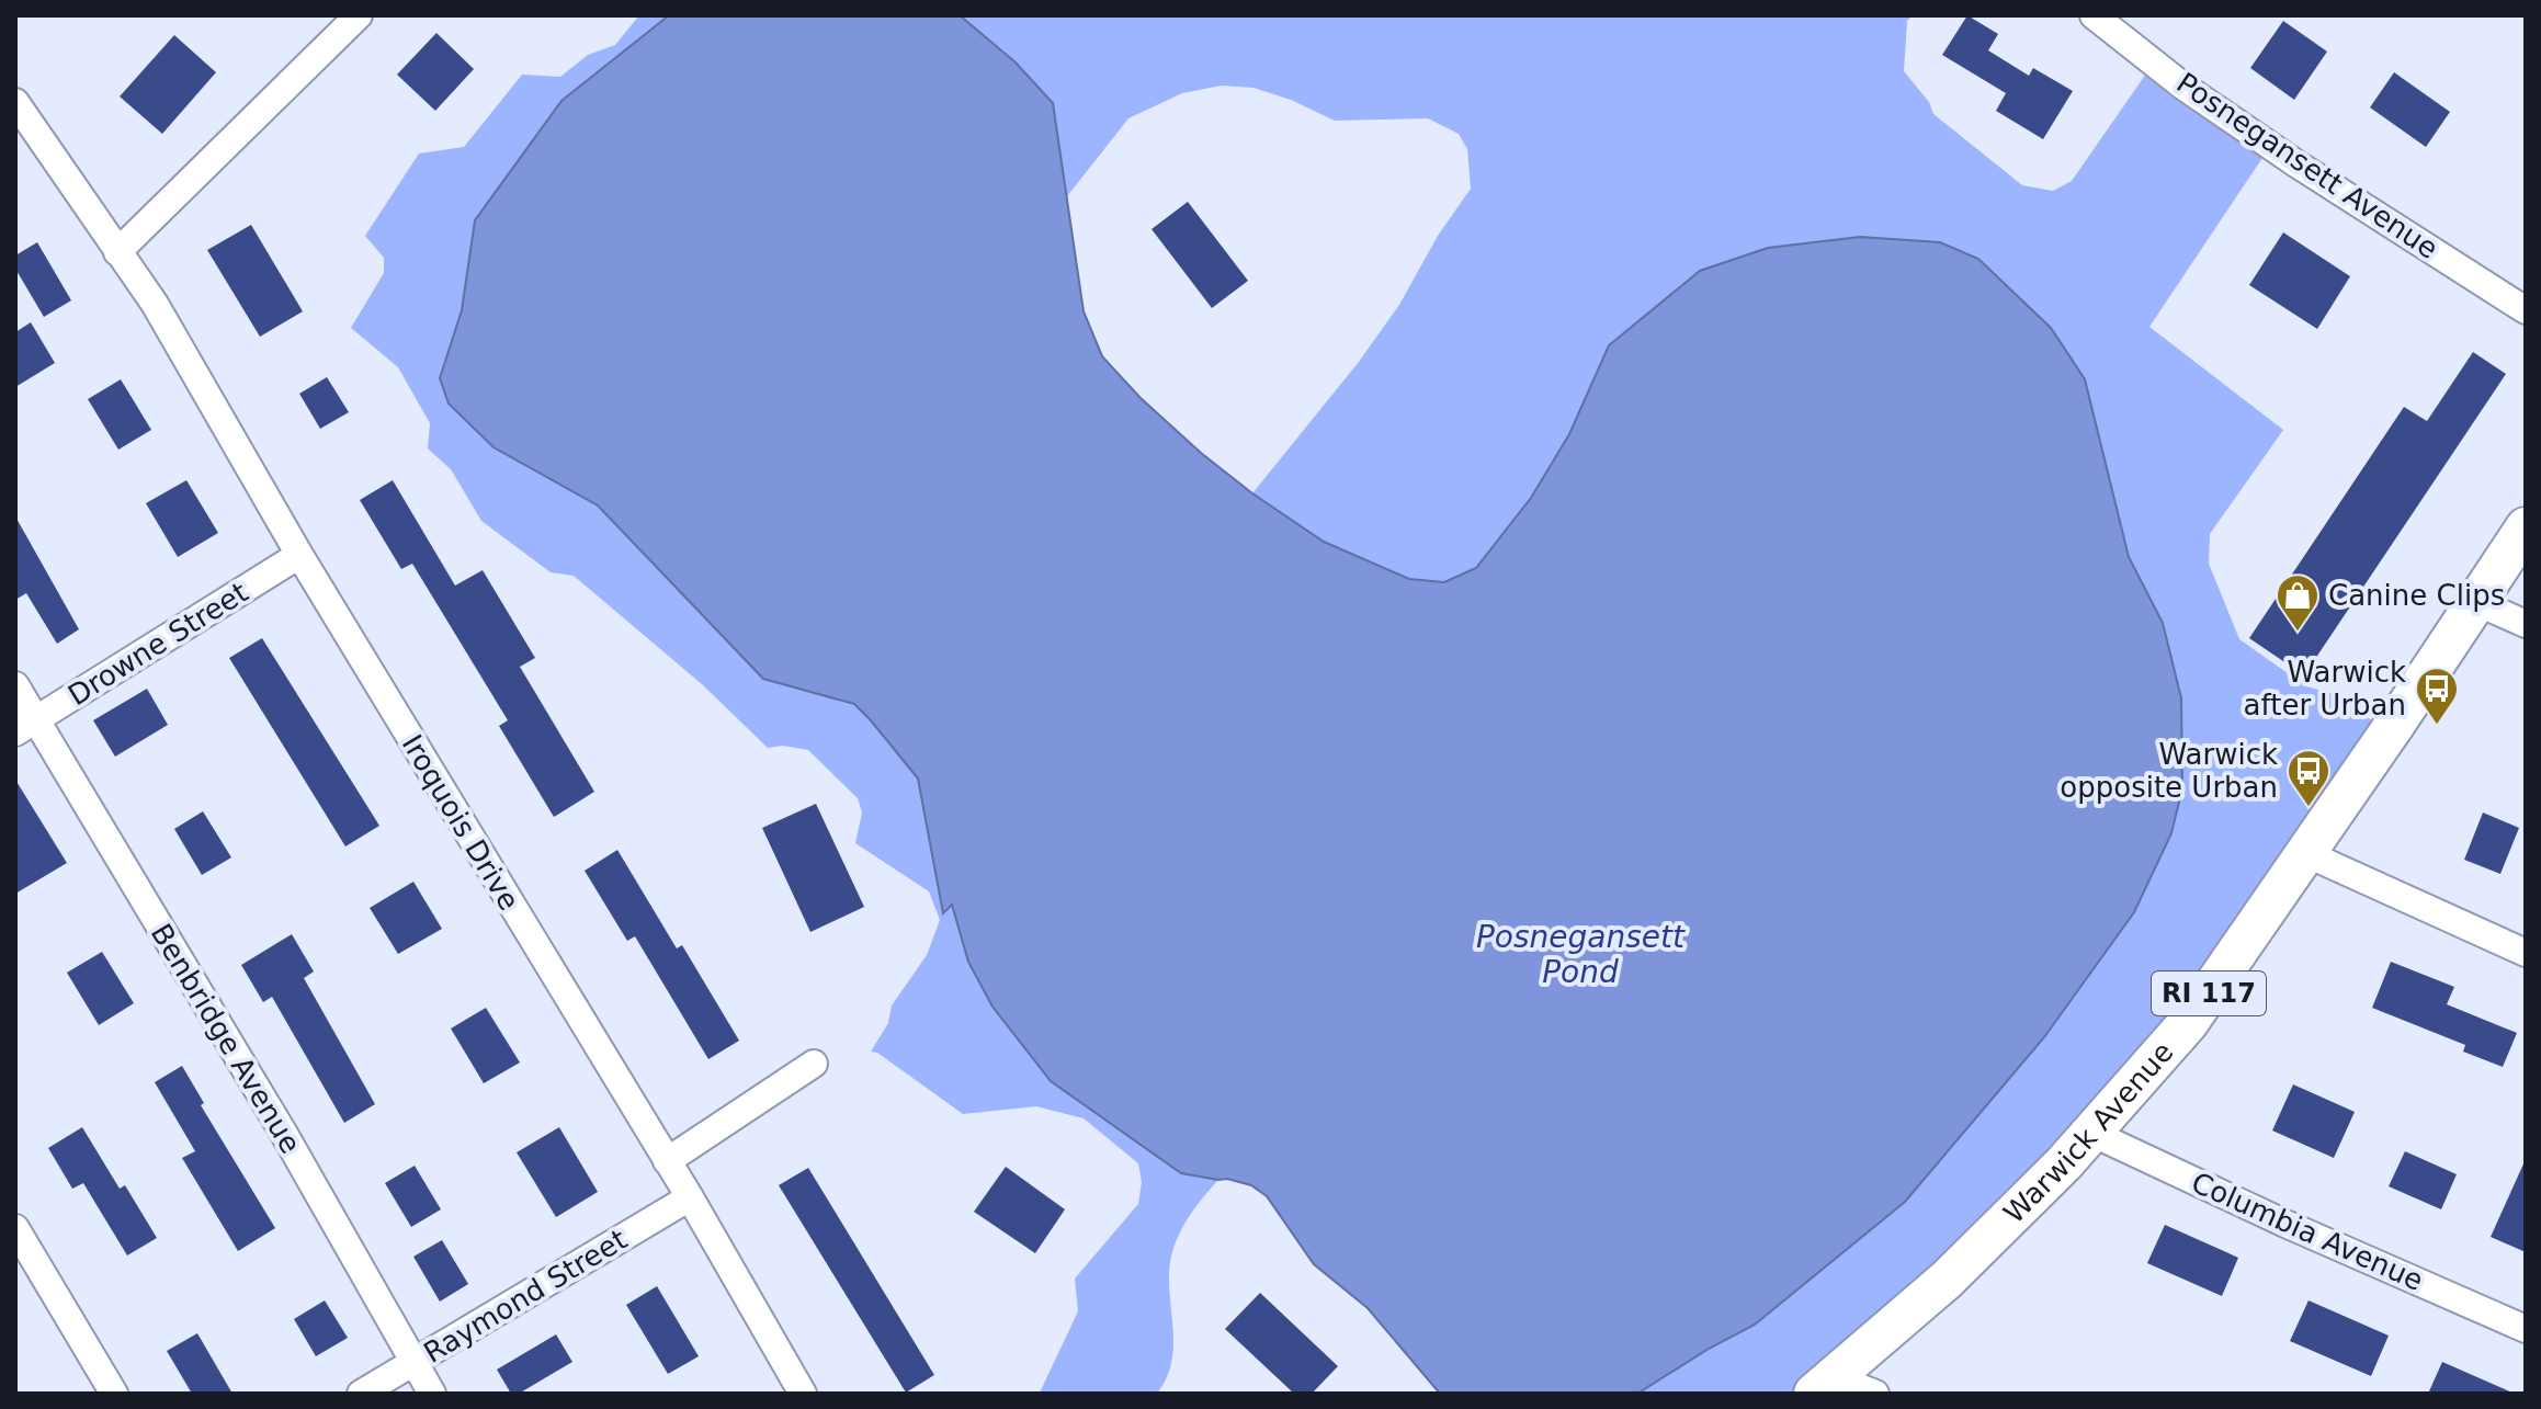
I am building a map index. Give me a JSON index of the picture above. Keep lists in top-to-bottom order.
{
  "streets": {
    "main road": ["RI 117", "Warwick Avenue"],
    "street": [
      "Posnegansett Avenue",
      "Drowne Street",
      "Iroquois Drive",
      "Benbridge Avenue",
      "Columbia Avenue",
      "Raymond Street"
    ]
  },
  "crossings": [
    ["Drowne Street", "Iroquois Drive"],
    ["Drowne Street", "Benbridge Avenue"],
    ["Iroquois Drive", "Raymond Street"],
    ["Benbridge Avenue", "Raymond Street"],
    ["Warwick Avenue", "Columbia Avenue"]
  ],
  "water": ["Posnegansett Pond"],
  "places": {
    "shop": ["Canine Clips"],
    "bus stop": ["Warwick after Urban", "Warwick opposite Urban"]
  }
}
